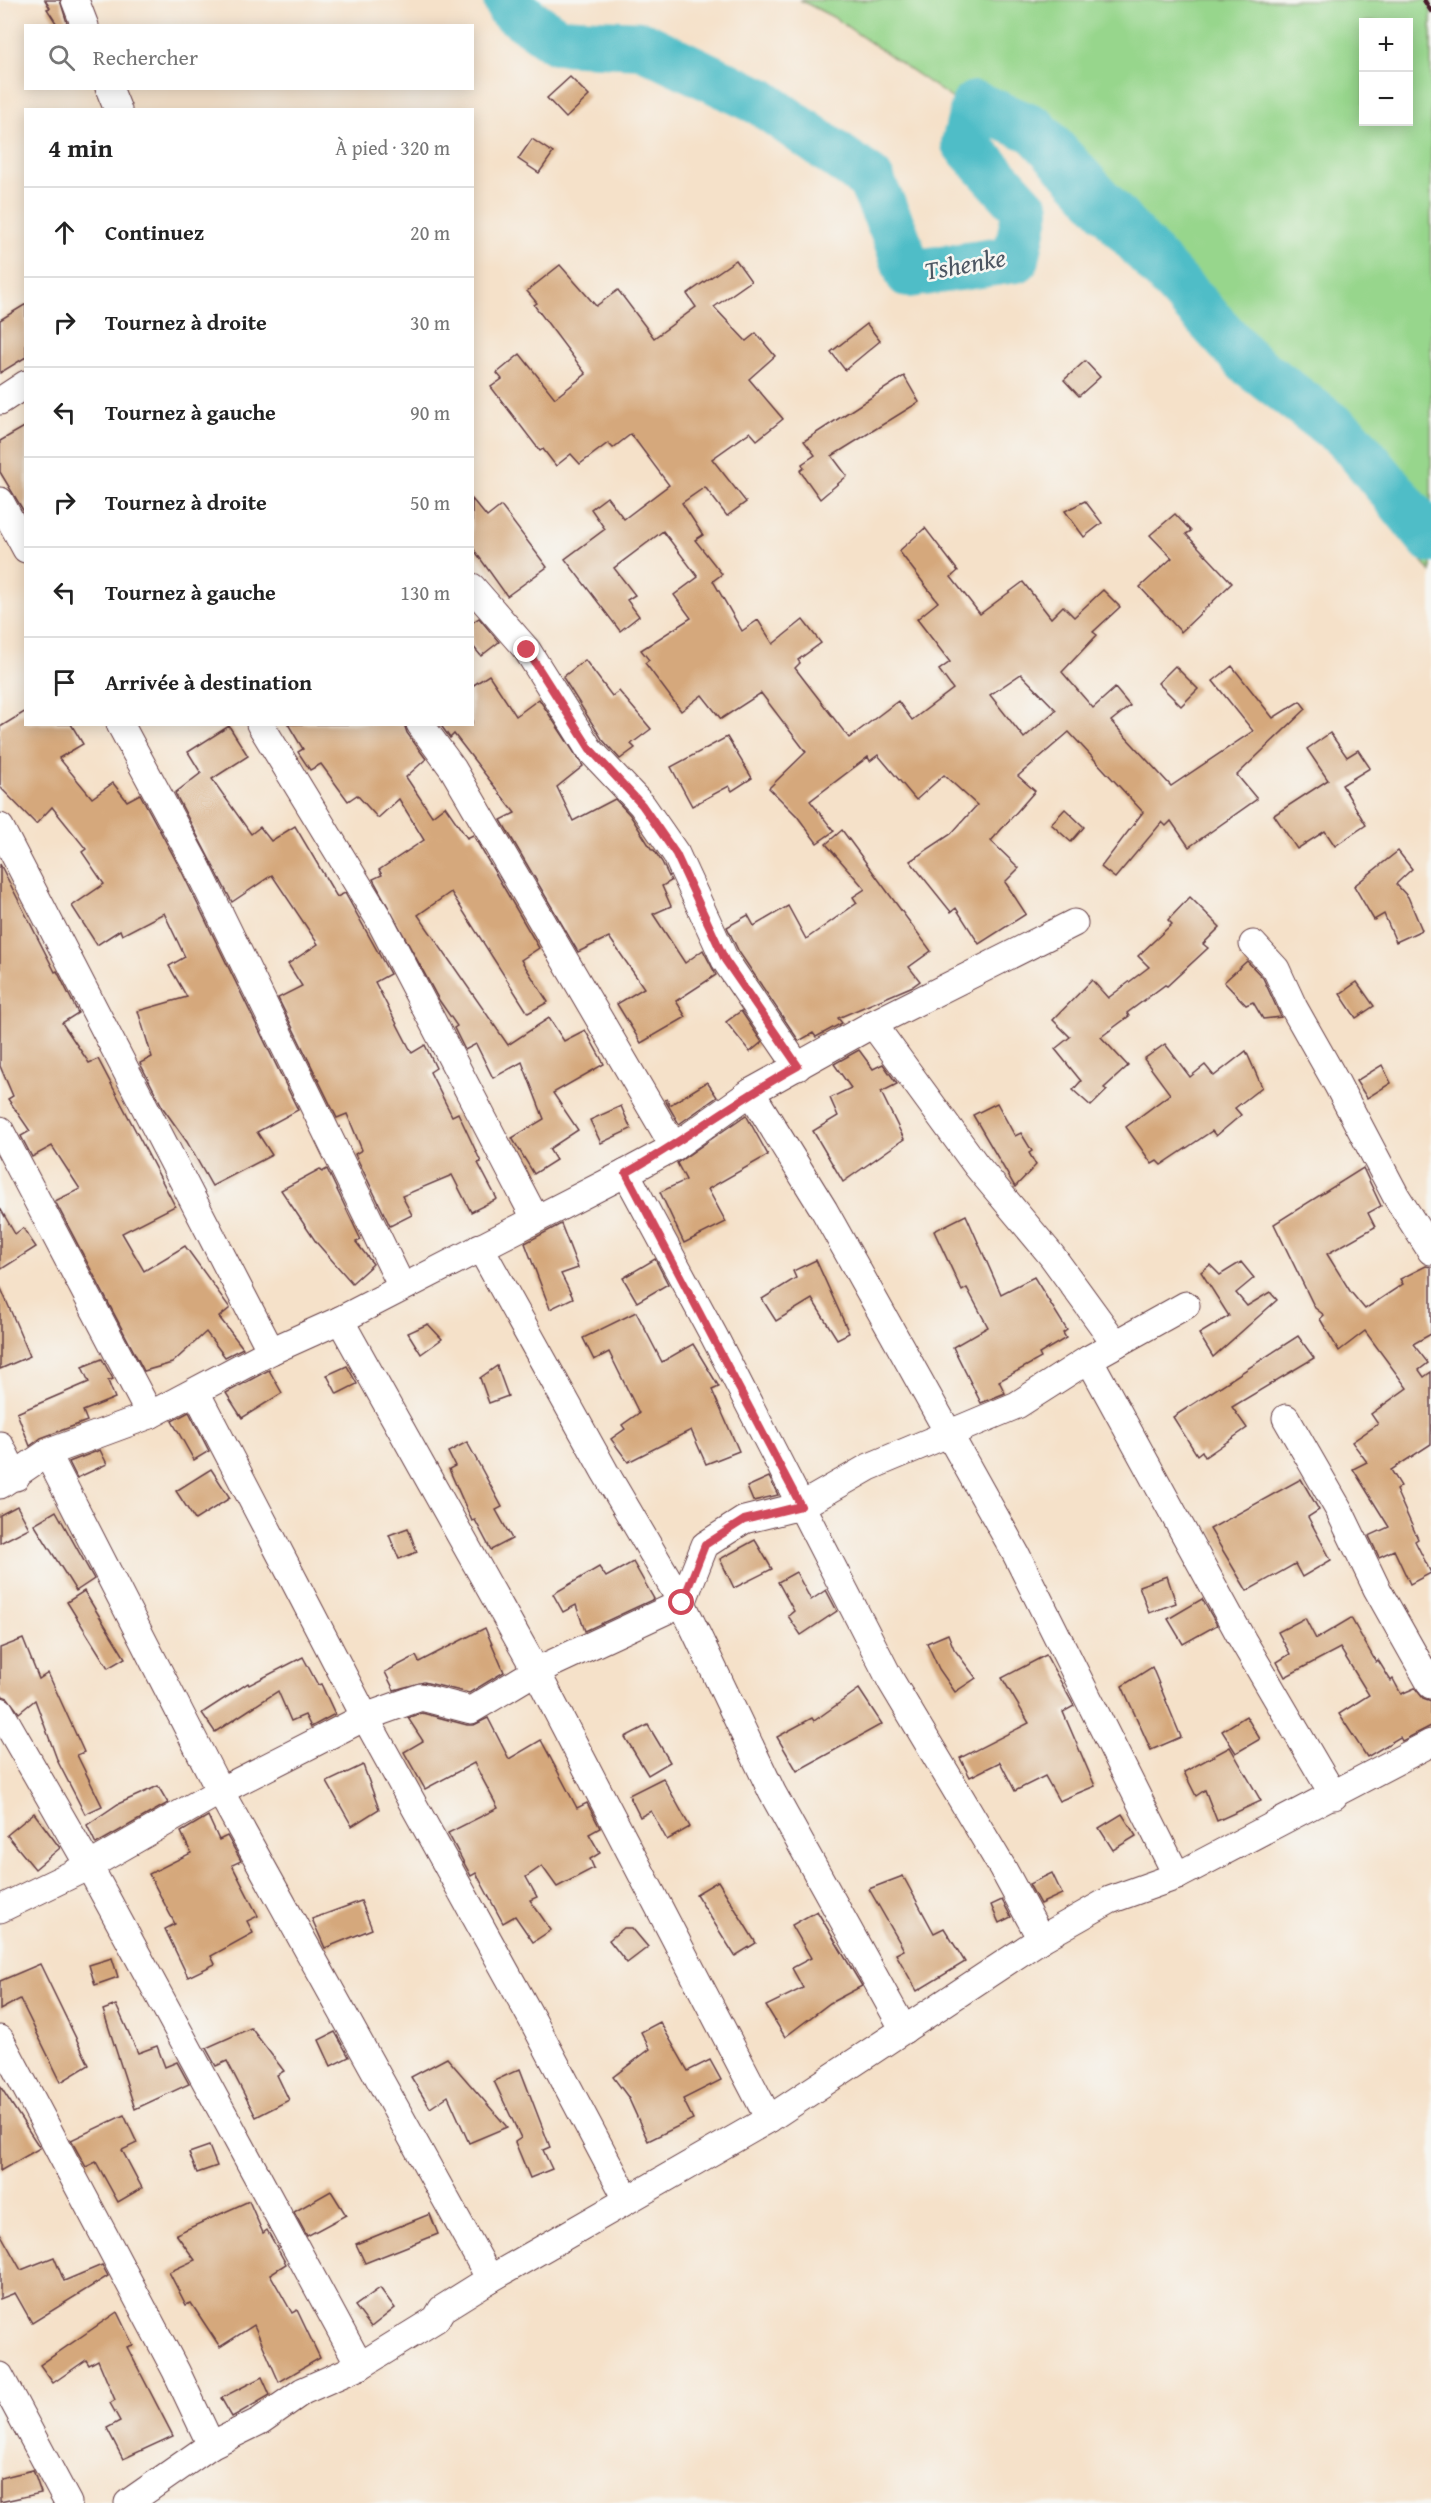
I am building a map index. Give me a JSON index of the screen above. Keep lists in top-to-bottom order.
{
  "water": ["Tshenke"],
  "page": {
    "map_buttons": ["+", "−"],
    "search": "Rechercher",
    "heading": ["4 min", "À pied · 320 m"],
    "list": [
      ["Continuez", "20 m"],
      ["Tournez à droite", "30 m"],
      ["Tournez à gauche", "90 m"],
      ["Tournez à droite", "50 m"],
      ["Tournez à gauche", "130 m"],
      "Arrivée à destination"
    ]
  }
}
